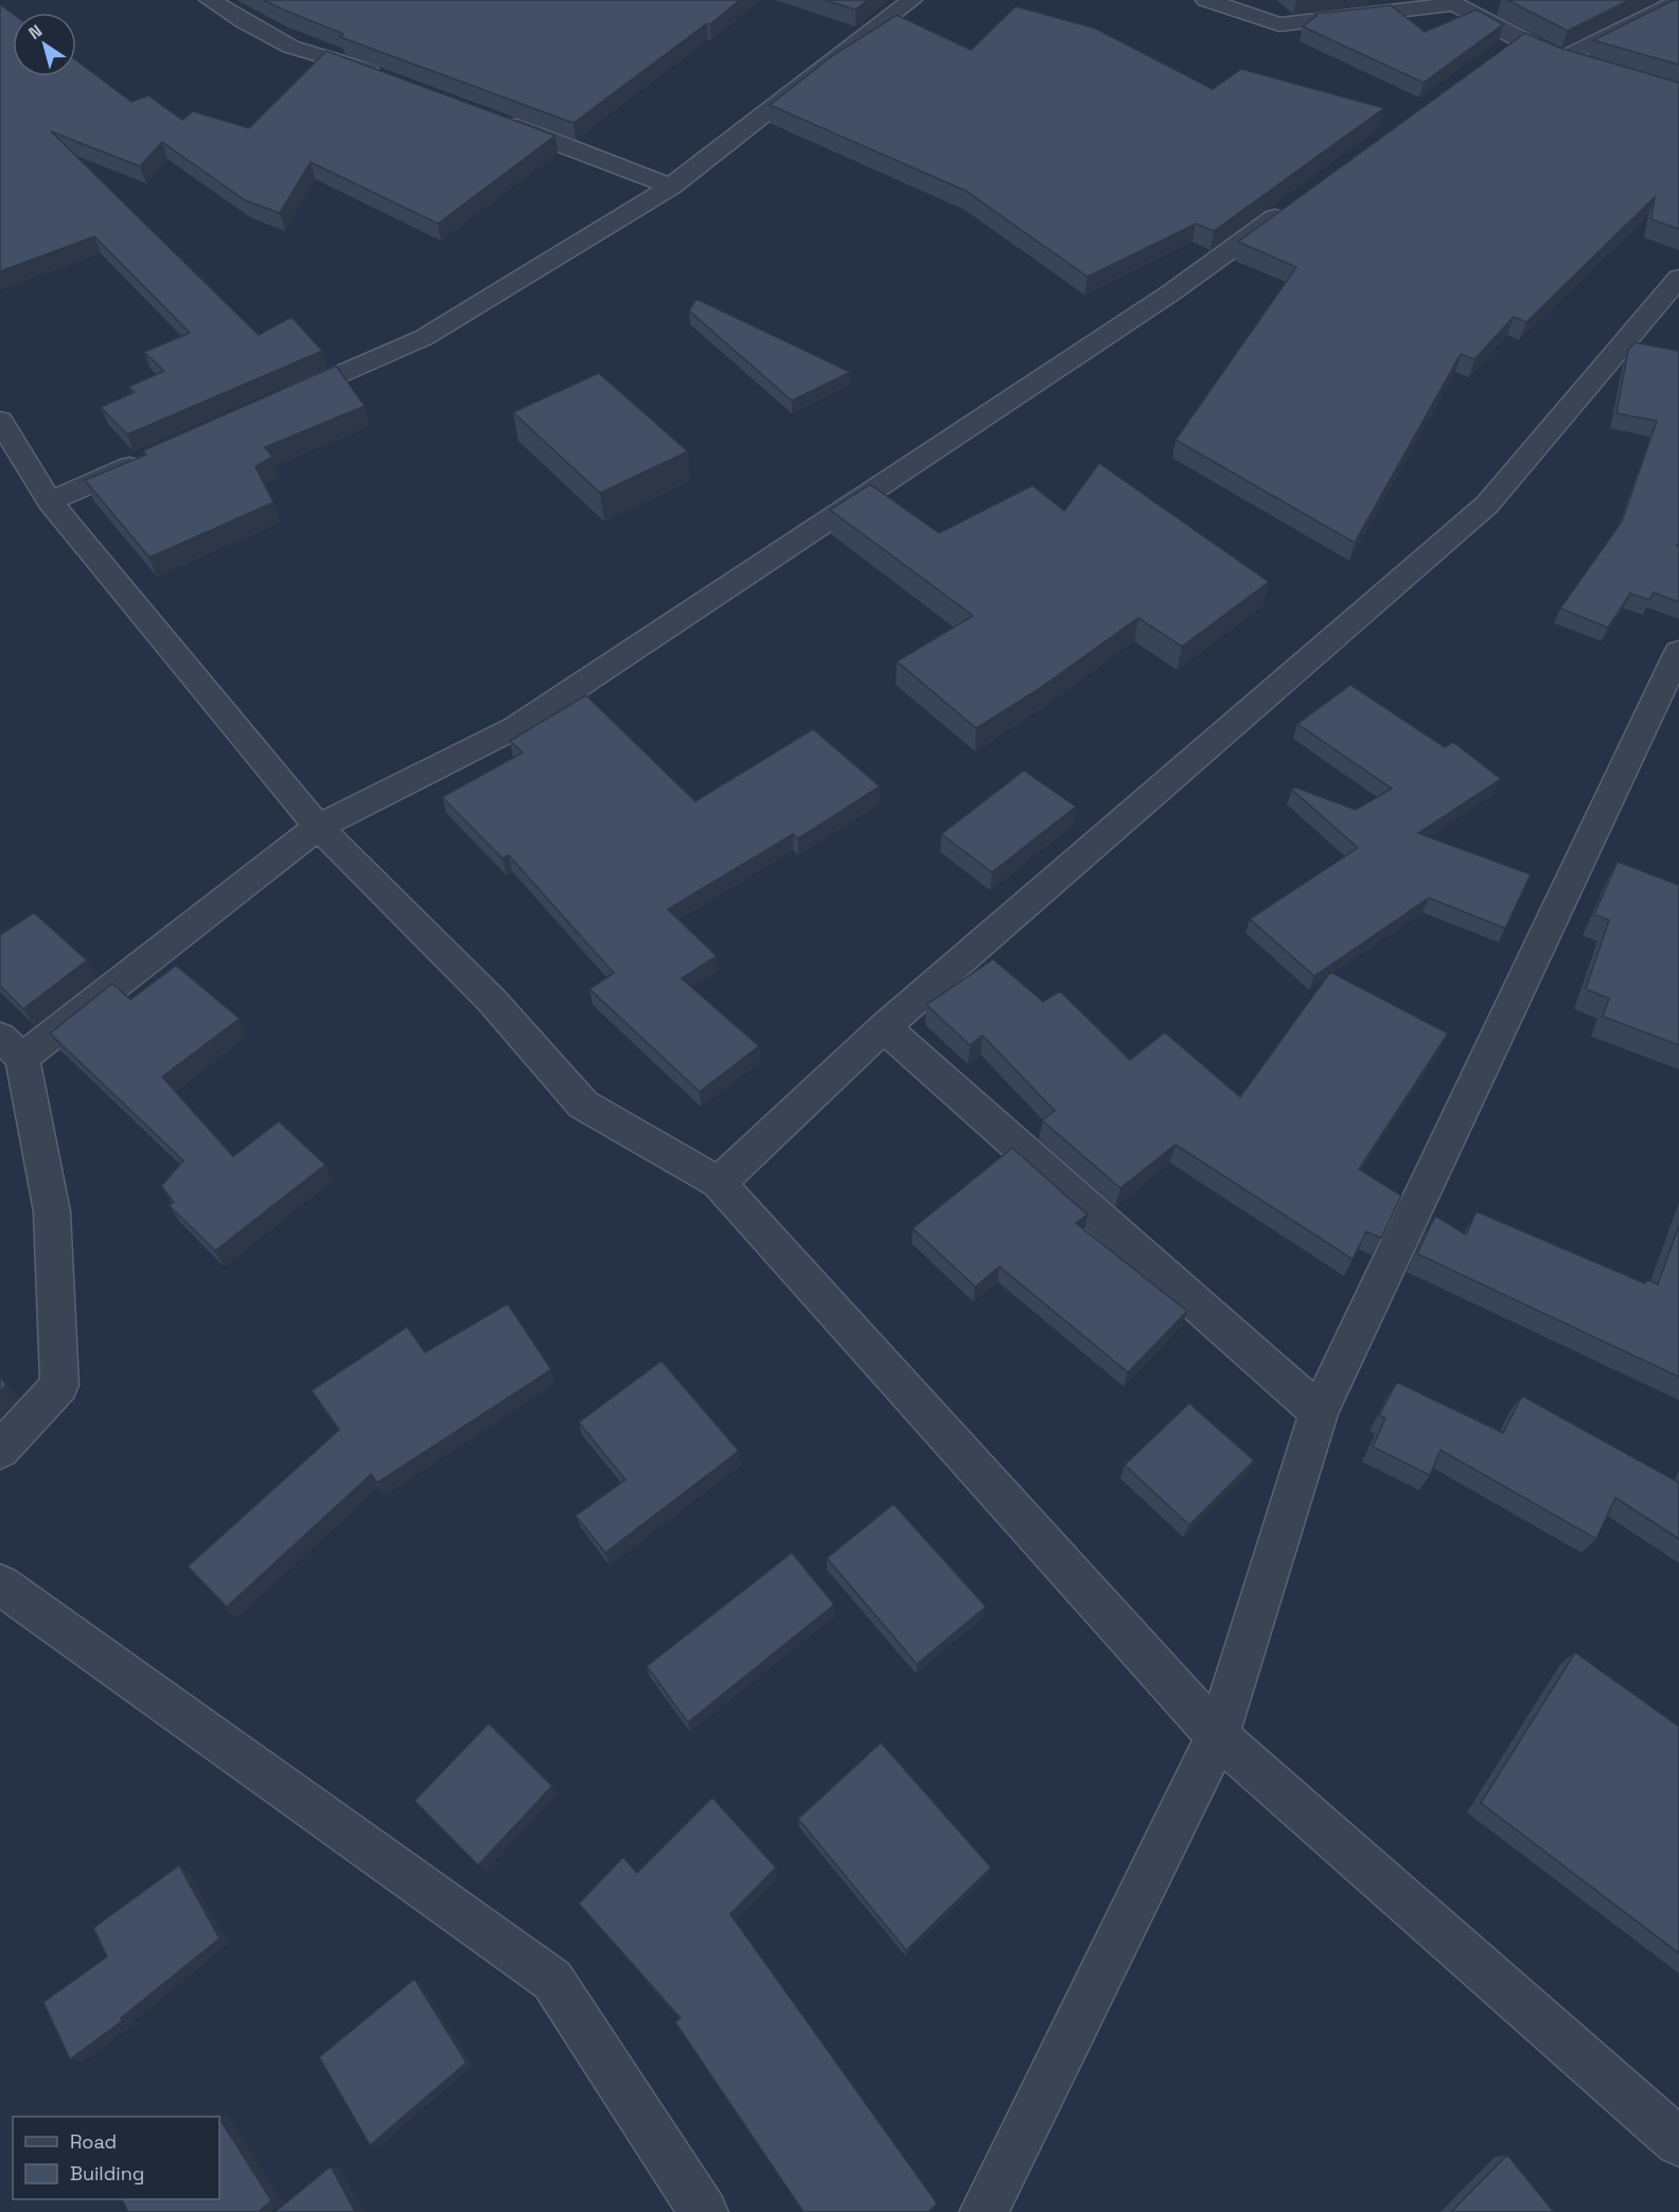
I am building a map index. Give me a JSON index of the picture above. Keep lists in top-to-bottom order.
{
  "legend": ["Road", "Building"],
  "north": "top left"
}
